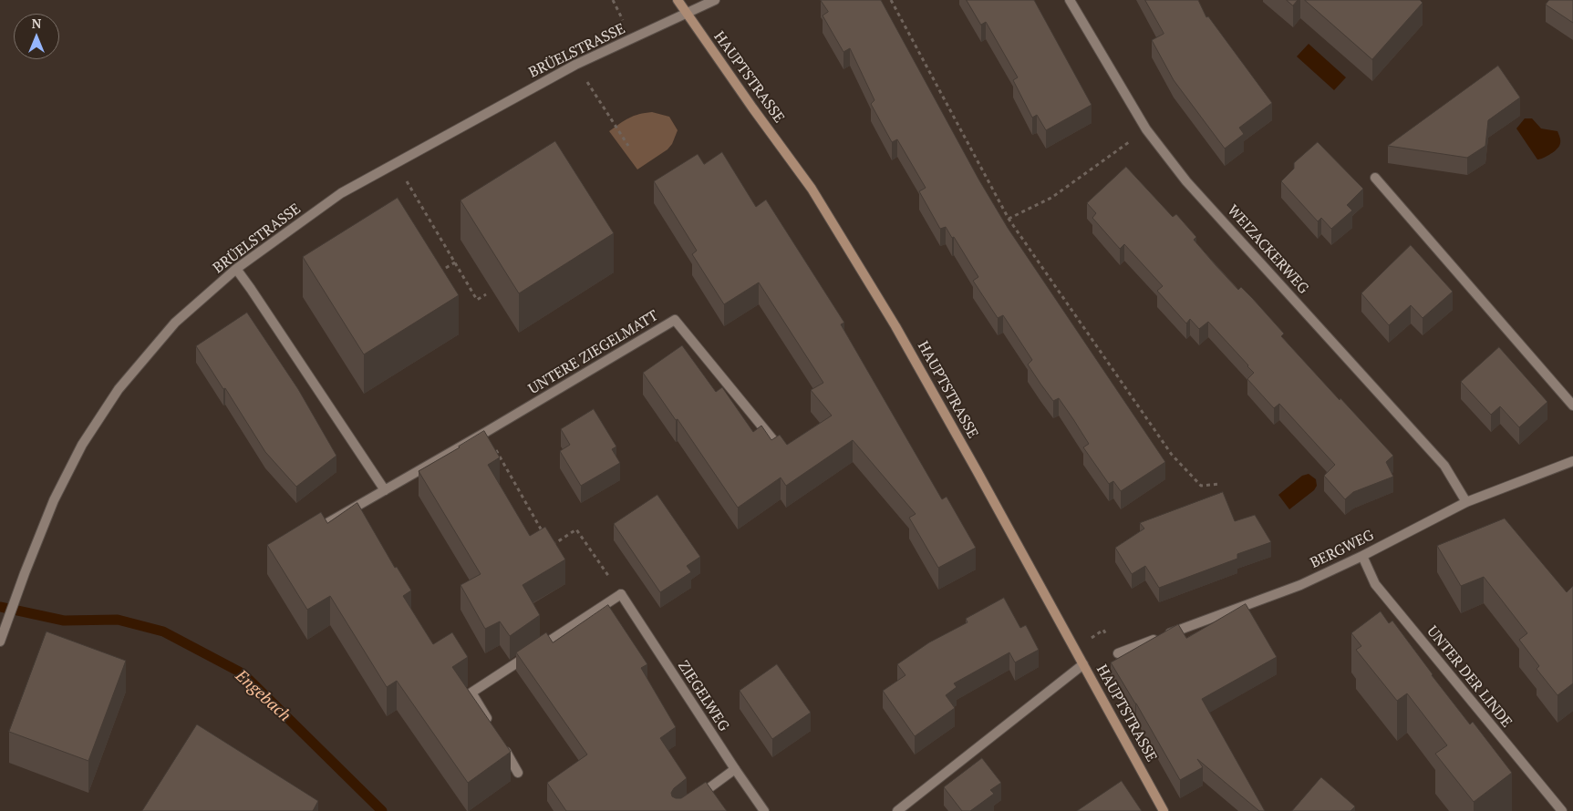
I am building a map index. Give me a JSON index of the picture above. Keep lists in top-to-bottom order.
{
  "streets": {
    "main road": ["HAUPTSTRASSE"],
    "street": [
      "BRÜELSTRASSE",
      "WEIZACKERWEG",
      "UNTERE ZIEGELMATT",
      "BERGWEG",
      "UNTER DER LINDE",
      "ZIEGELWEG"
    ]
  },
  "crossings": [
    ["BRÜELSTRASSE", "HAUPTSTRASSE"],
    ["WEIZACKERWEG", "BERGWEG"],
    ["BERGWEG", "UNTER DER LINDE"]
  ],
  "water": ["Engebach"],
  "north": "top"
}
